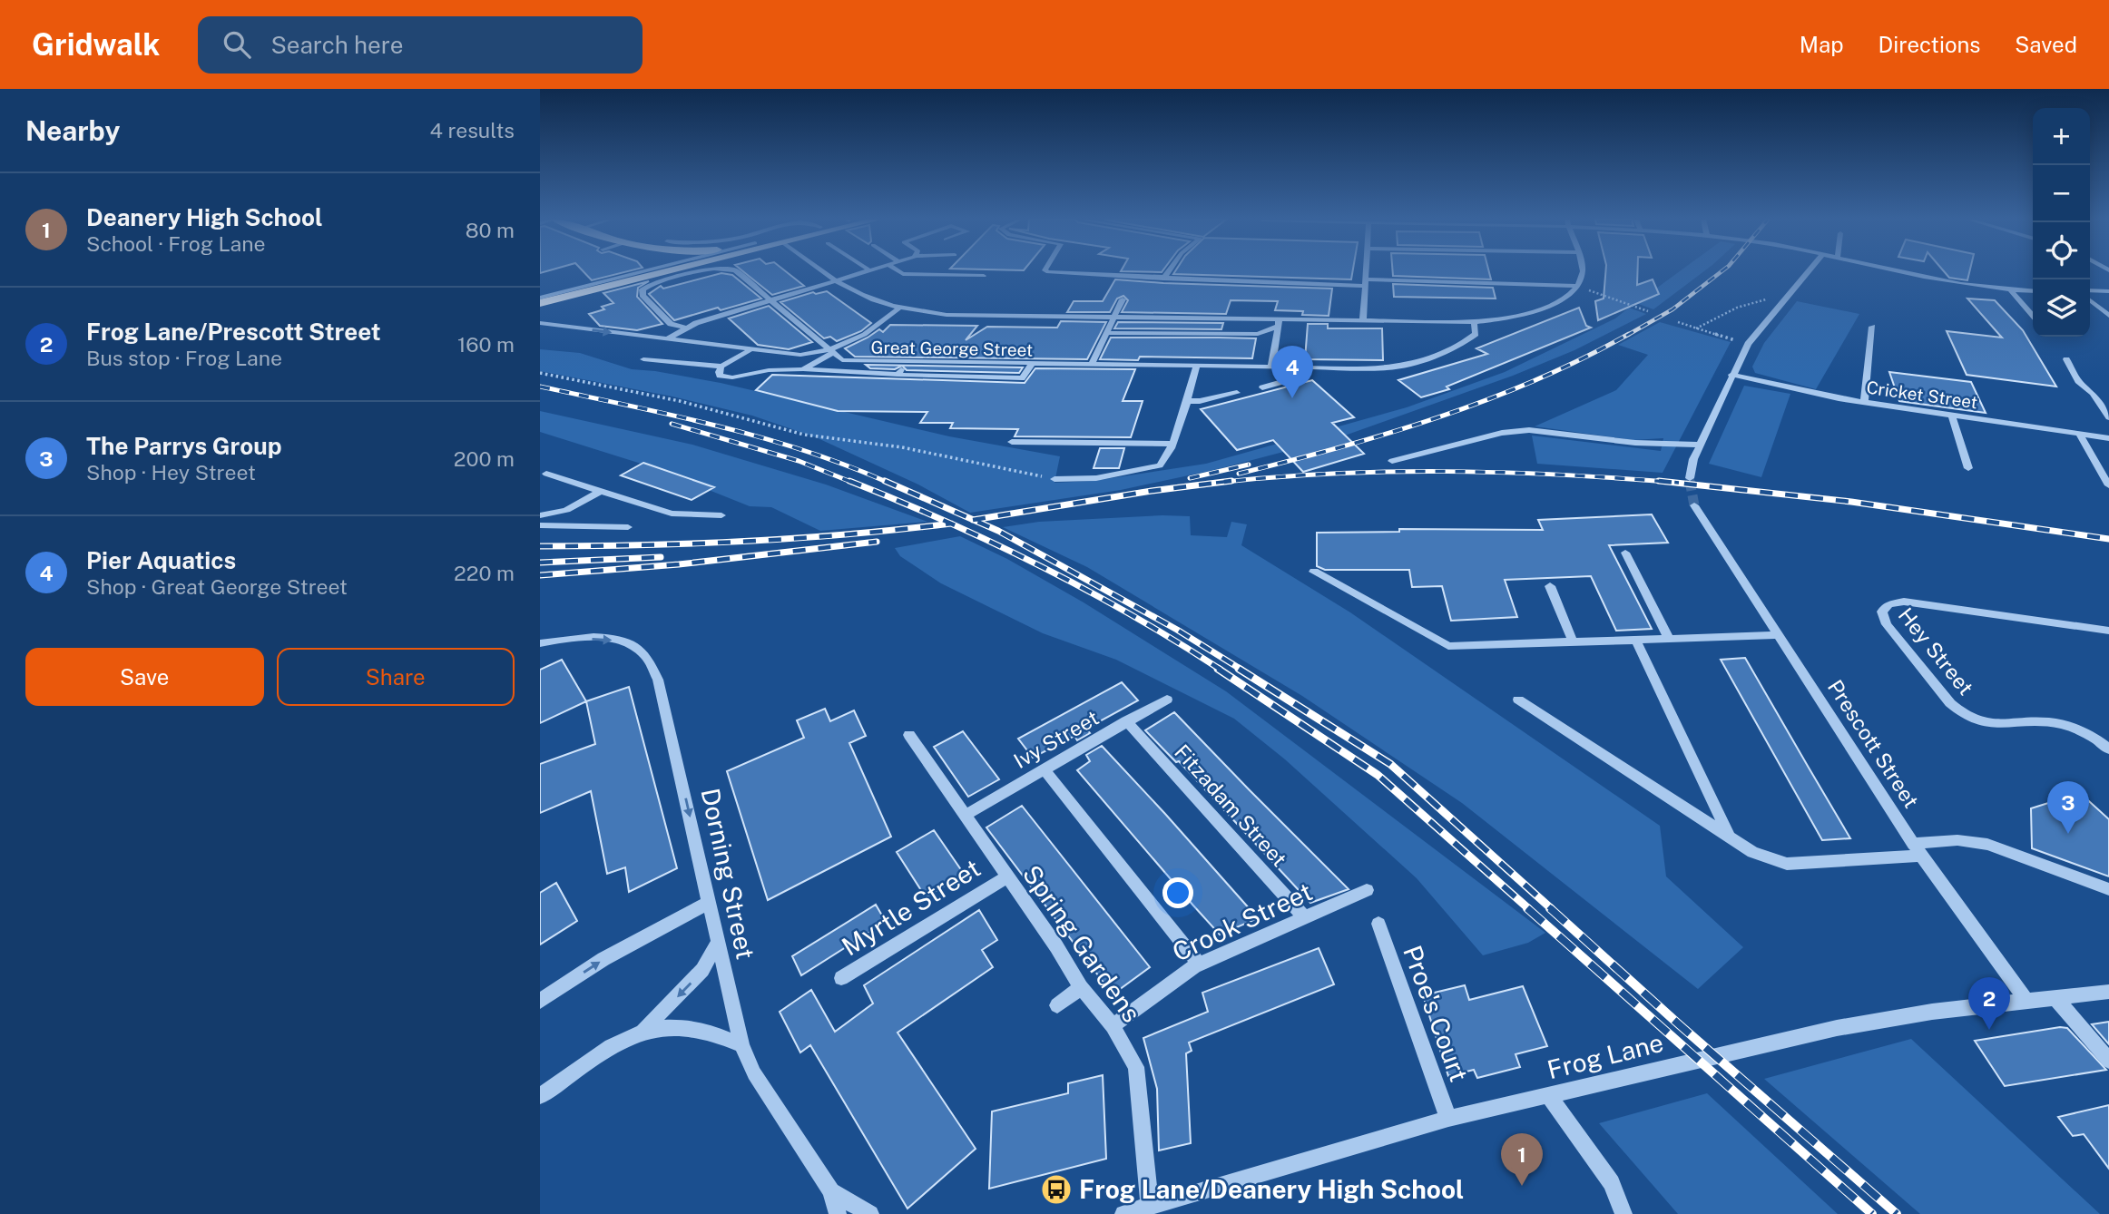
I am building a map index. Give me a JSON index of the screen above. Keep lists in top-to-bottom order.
{
  "streets": {
    "street": [
      "Great George Street",
      "Cricket Street",
      "Hey Street",
      "Ivy Street",
      "Prescott Street",
      "Fitzadam Street",
      "Dorning Street",
      "Myrtle Street",
      "Crook Street",
      "Spring Gardens",
      "Proe's Court",
      "Frog Lane"
    ]
  },
  "crossings": [
    ["Ivy Street", "Fitzadam Street"],
    ["Ivy Street", "Spring Gardens"],
    ["Prescott Street", "Frog Lane"],
    ["Fitzadam Street", "Crook Street"],
    ["Myrtle Street", "Spring Gardens"],
    ["Crook Street", "Spring Gardens"],
    ["Spring Gardens", "Frog Lane"],
    ["Proe's Court", "Frog Lane"]
  ],
  "one_way": ["Dorning Street"],
  "places": {
    "bus stop": ["Frog Lane/Deanery High School"]
  },
  "page": {
    "header": "Gridwalk",
    "search": "Search here",
    "nav": ["Map", "Directions", "Saved"],
    "heading": ["Nearby", "4 results"],
    "map_buttons": ["+", "−"],
    "list": [
      {
        "mark": "1",
        "name": "Deanery High School",
        "note": "School · Frog Lane",
        "value": "80 m"
      },
      {
        "mark": "2",
        "name": "Frog Lane/Prescott Street",
        "note": "Bus stop · Frog Lane",
        "value": "160 m"
      },
      {
        "mark": "3",
        "name": "The Parrys Group",
        "note": "Shop · Hey Street",
        "value": "200 m"
      },
      {
        "mark": "4",
        "name": "Pier Aquatics",
        "note": "Shop · Great George Street",
        "value": "220 m"
      }
    ],
    "pins": [
      "4",
      "3",
      "2",
      "1"
    ],
    "buttons": ["Save", "Share"]
  }
}
